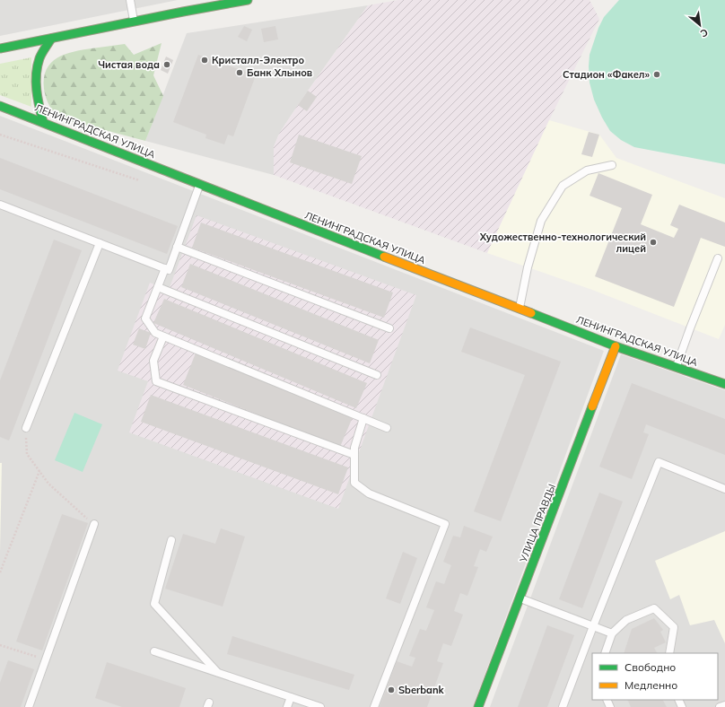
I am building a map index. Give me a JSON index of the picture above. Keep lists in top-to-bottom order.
{
  "streets": {
    "street": ["ЛЕНИНГРАДСКАЯ УЛИЦА", "УЛИЦА ПРАВДЫ"]
  },
  "crossings": [
    ["ЛЕНИНГРАДСКАЯ УЛИЦА", "УЛИЦА ПРАВДЫ"]
  ],
  "places": [
    "Кристалл-Электро",
    "Чистая вода",
    "Банк Хлынов",
    "Стадион «Факел»",
    "Художественно-технологический лицей",
    "Sberbank"
  ],
  "legend": ["Свободно", "Медленно"],
  "north": "bottom right"
}
